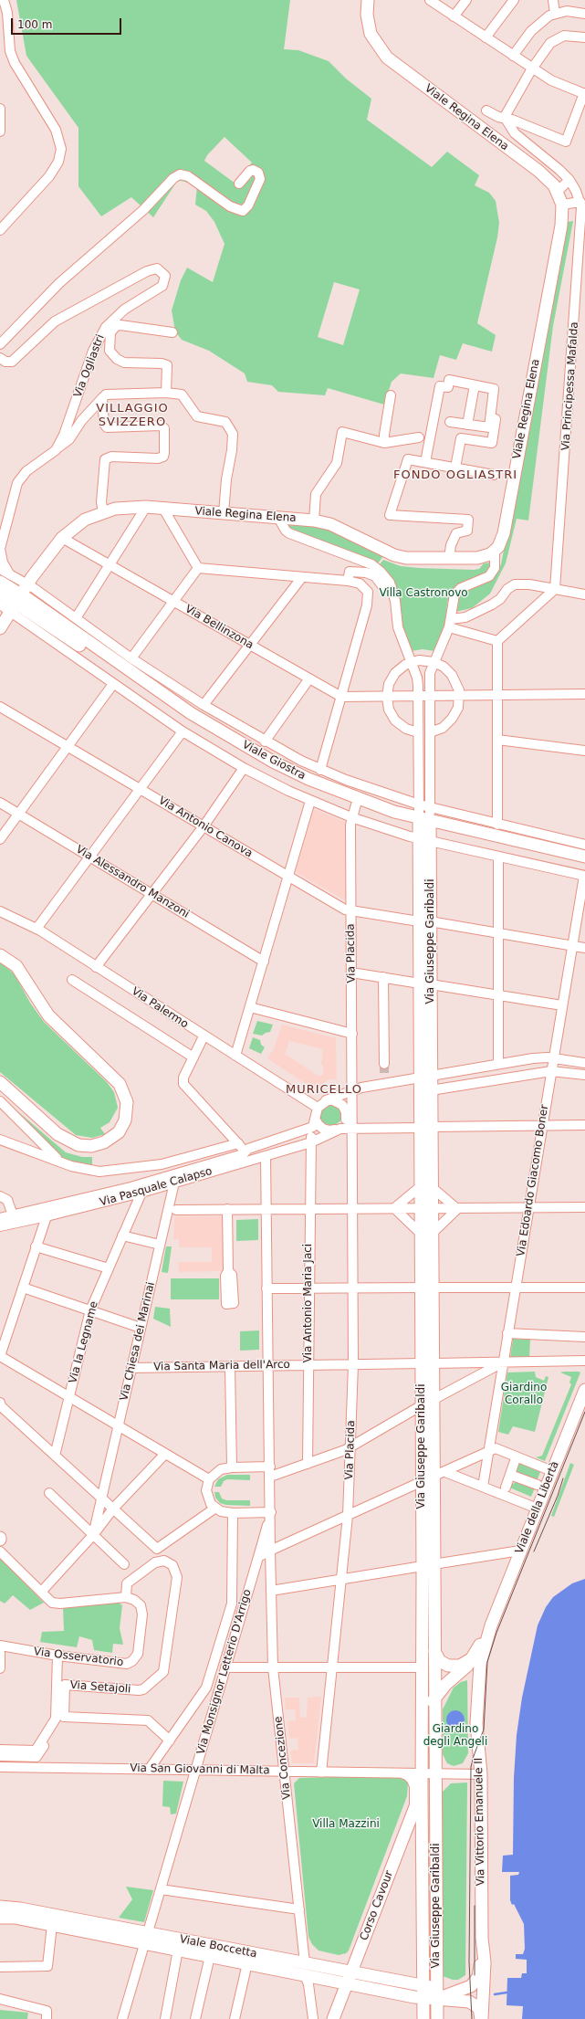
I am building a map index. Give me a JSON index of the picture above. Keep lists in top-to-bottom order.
{
  "streets": {
    "main road": [
      "Viale Regina Elena",
      "Viale Giostra",
      "Via Giuseppe Garibaldi",
      "Viale della Libertà",
      "Via Vittorio Emanuele II",
      "Corso Cavour",
      "Viale Boccetta"
    ],
    "street": [
      "Via Ogliastri",
      "Via Principessa Mafalda",
      "Via Bellinzona",
      "Via Antonio Canova",
      "Via Alessandro Manzoni",
      "Via Placida",
      "Via Palermo",
      "Via Edoardo Giacomo Boner",
      "Via Pasquale Calapso",
      "Via Antonio Maria Jaci",
      "Via Chiesa dei Marinai",
      "Via la Legname",
      "Via Santa Maria dell'Arco",
      "Via Osservatorio",
      "Via Monsignor Letterio D'Arrigo",
      "Via Setajoli",
      "Via Concezione",
      "Via San Giovanni di Malta"
    ]
  },
  "crossings": [
    ["Viale Regina Elena", "Via Bellinzona"],
    ["Viale Regina Elena", "Viale Giostra"],
    ["Viale Regina Elena", "Via Giuseppe Garibaldi"],
    ["Via Bellinzona", "Via Giuseppe Garibaldi"],
    ["Viale Giostra", "Via Giuseppe Garibaldi"],
    ["Viale Giostra", "Via Placida"],
    ["Viale Giostra", "Via Edoardo Giacomo Boner"],
    ["Via Antonio Canova", "Via Giuseppe Garibaldi"],
    ["Via Antonio Canova", "Via Placida"],
    ["Via Antonio Canova", "Via Edoardo Giacomo Boner"],
    ["Via Giuseppe Garibaldi", "Via Santa Maria dell'Arco"],
    ["Via Giuseppe Garibaldi", "Via San Giovanni di Malta"],
    ["Via Giuseppe Garibaldi", "Corso Cavour"],
    ["Via Giuseppe Garibaldi", "Viale Boccetta"],
    ["Via Placida", "Via Santa Maria dell'Arco"],
    ["Via Placida", "Via San Giovanni di Malta"],
    ["Via Palermo", "Via Pasquale Calapso"],
    ["Via Palermo", "Via Antonio Maria Jaci"],
    ["Via Edoardo Giacomo Boner", "Via Santa Maria dell'Arco"],
    ["Via Pasquale Calapso", "Via Antonio Maria Jaci"],
    ["Via Pasquale Calapso", "Via Chiesa dei Marinai"],
    ["Via Pasquale Calapso", "Via la Legname"],
    ["Via Antonio Maria Jaci", "Via Santa Maria dell'Arco"],
    ["Via Chiesa dei Marinai", "Via Santa Maria dell'Arco"],
    ["Via Santa Maria dell'Arco", "Via Monsignor Letterio D'Arrigo"],
    ["Viale della Libertà", "Via Vittorio Emanuele II"],
    ["Via Osservatorio", "Via Setajoli"],
    ["Via Monsignor Letterio D'Arrigo", "Via Concezione"],
    ["Via Monsignor Letterio D'Arrigo", "Via San Giovanni di Malta"],
    ["Via Monsignor Letterio D'Arrigo", "Viale Boccetta"],
    ["Via Concezione", "Via San Giovanni di Malta"],
    ["Via Concezione", "Viale Boccetta"],
    ["Via San Giovanni di Malta", "Via Vittorio Emanuele II"],
    ["Corso Cavour", "Viale Boccetta"]
  ],
  "districts": ["VILLAGGIO SVIZZERO", "FONDO OGLIASTRI", "MURICELLO"],
  "parks": [
    "Villa Castronovo",
    "Giardino Corallo",
    "Giardino degli Angeli",
    "Villa Mazzini"
  ],
  "scale_bar": "100 m"
}
